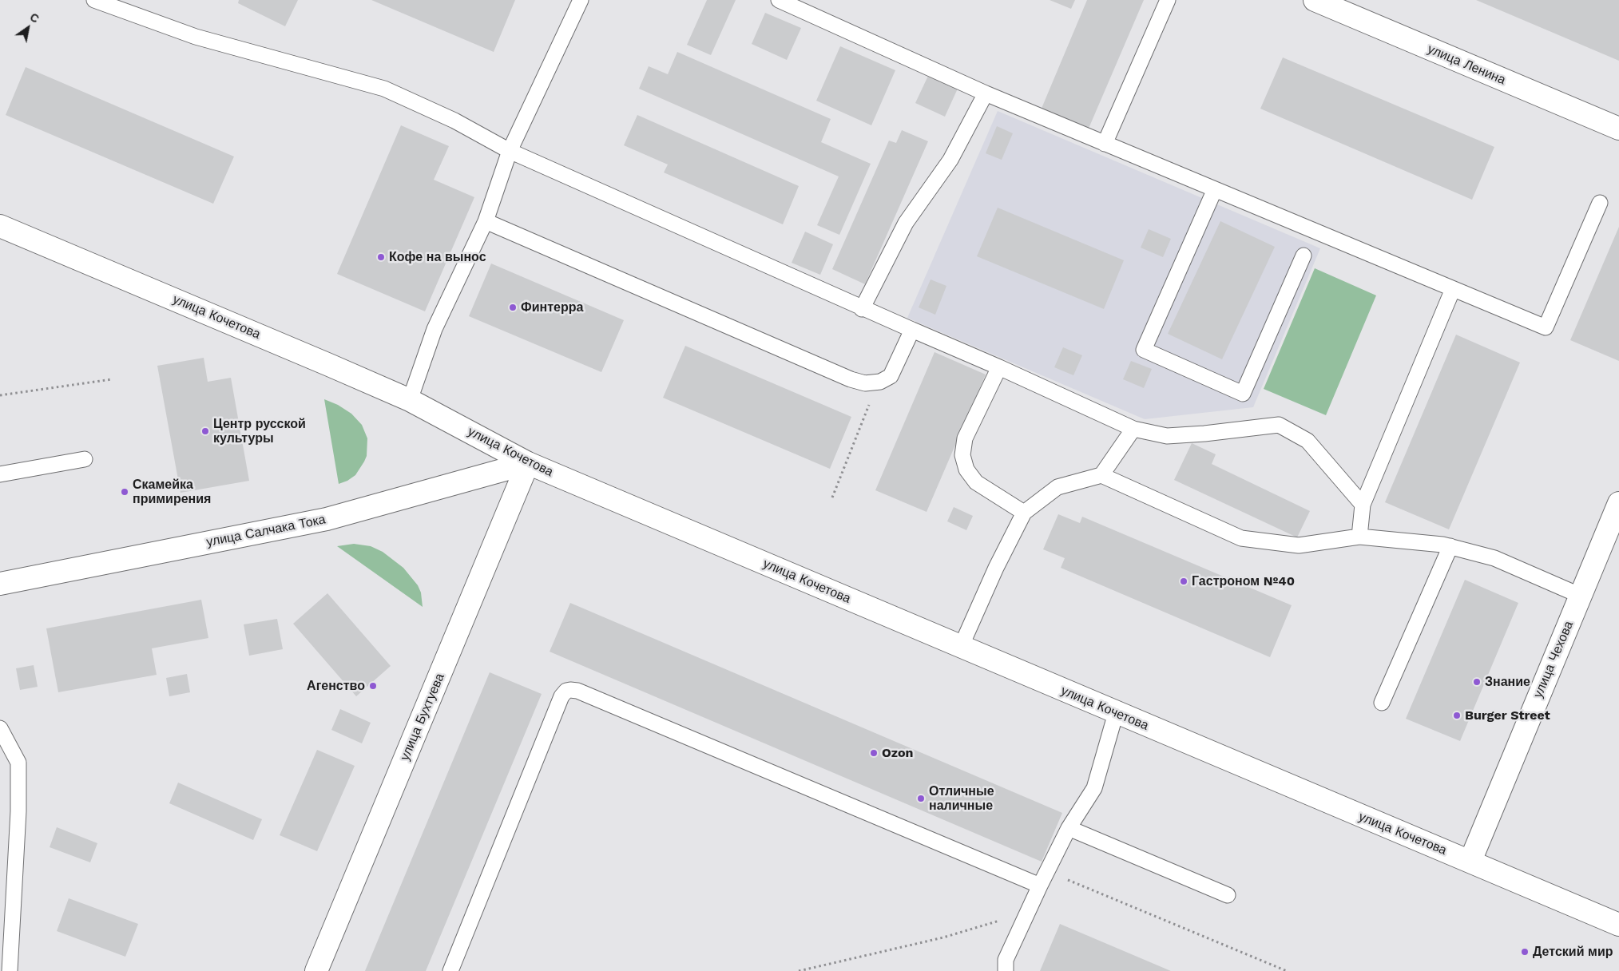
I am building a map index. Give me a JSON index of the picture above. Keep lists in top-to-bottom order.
{
  "streets": {
    "street": [
      "улица Ленина",
      "улица Кочетова",
      "улица Салчака Тока",
      "улица Чехова",
      "улица Бухтуева"
    ]
  },
  "crossings": [
    ["улица Кочетова", "улица Салчака Тока"],
    ["улица Кочетова", "улица Чехова"],
    ["улица Кочетова", "улица Бухтуева"],
    ["улица Салчака Тока", "улица Бухтуева"]
  ],
  "places": [
    "Кофе на вынос",
    "Финтерра",
    "Центр русской культуры",
    "Скамейка примирения",
    "Гастроном №40",
    "Знание",
    "Агенство",
    "Burger Street",
    "Ozon",
    "Отличные наличные",
    "Детский мир"
  ],
  "north": "top right"
}
